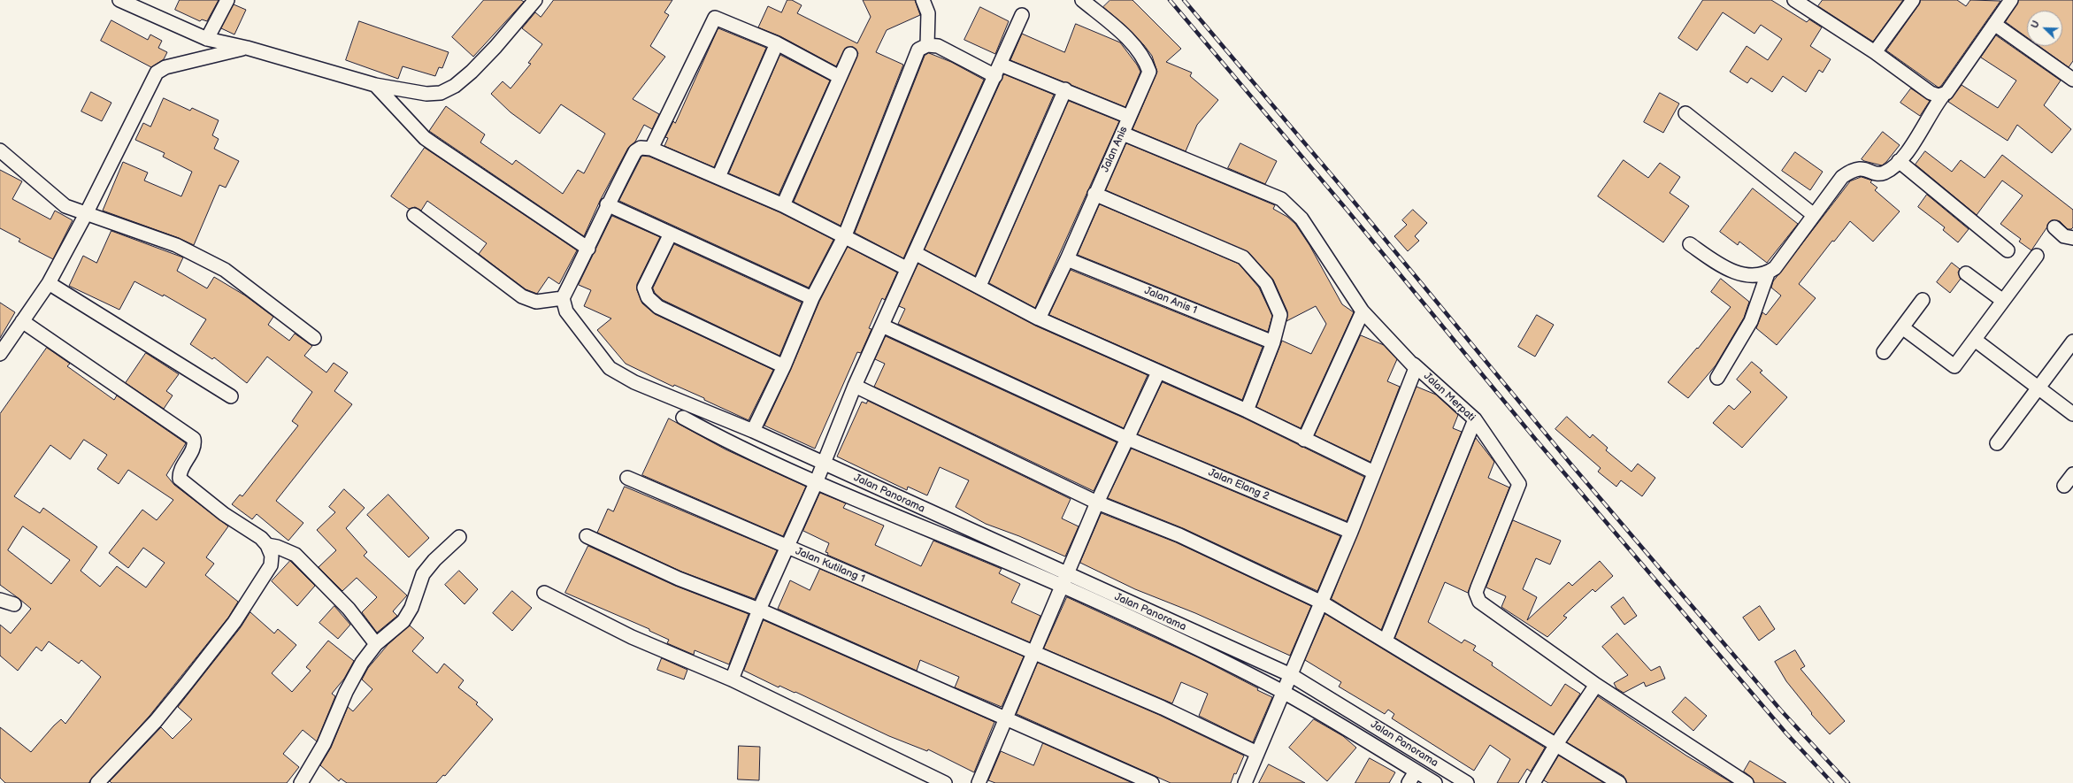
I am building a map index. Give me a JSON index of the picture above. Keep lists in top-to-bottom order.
{
  "streets": {
    "street": [
      "Jalan Anis",
      "Jalan Anis 1",
      "Jalan Merpati",
      "Jalan Elang 2",
      "Jalan Panorama",
      "Jalan Kutilang 1"
    ]
  },
  "crossings": [
    ["Jalan Anis", "Jalan Anis 1"],
    ["Jalan Anis", "Jalan Merpati"]
  ],
  "north": "top left"
}
